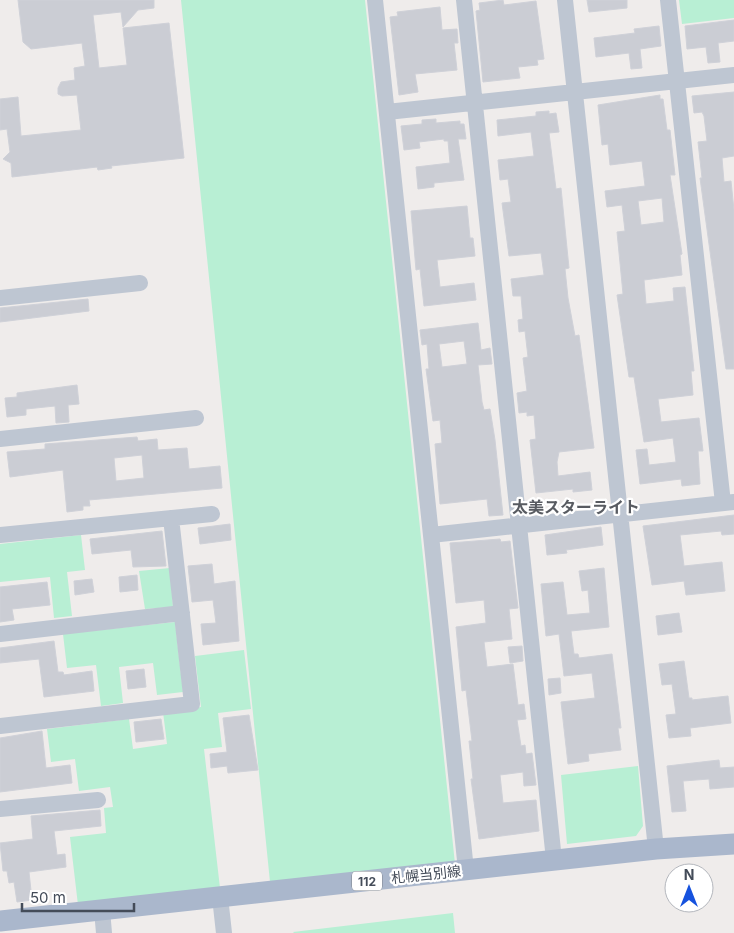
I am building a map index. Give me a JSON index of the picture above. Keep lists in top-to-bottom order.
{
  "streets": {
    "main road": ["札幌当別線", "112"]
  },
  "districts": ["太美スターライト"],
  "scale_bar": "50 m",
  "north": "top"
}
